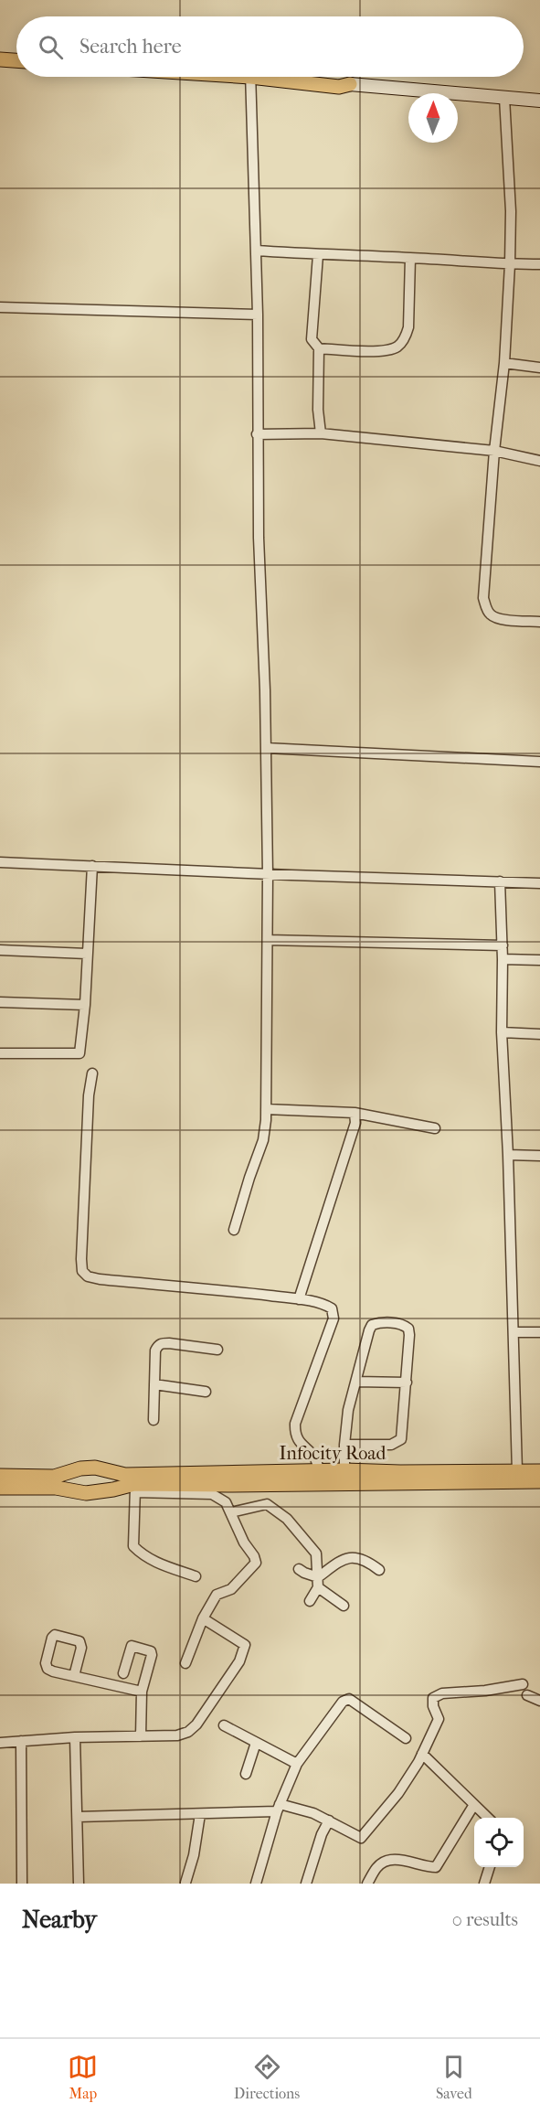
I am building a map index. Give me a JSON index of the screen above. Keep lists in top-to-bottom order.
{
  "streets": {
    "main road": ["Infocity Road"]
  },
  "north": "top",
  "page": {
    "search": "Search here",
    "heading": ["Nearby", "0 results"],
    "nav": ["Map", "Directions", "Saved"]
  }
}
